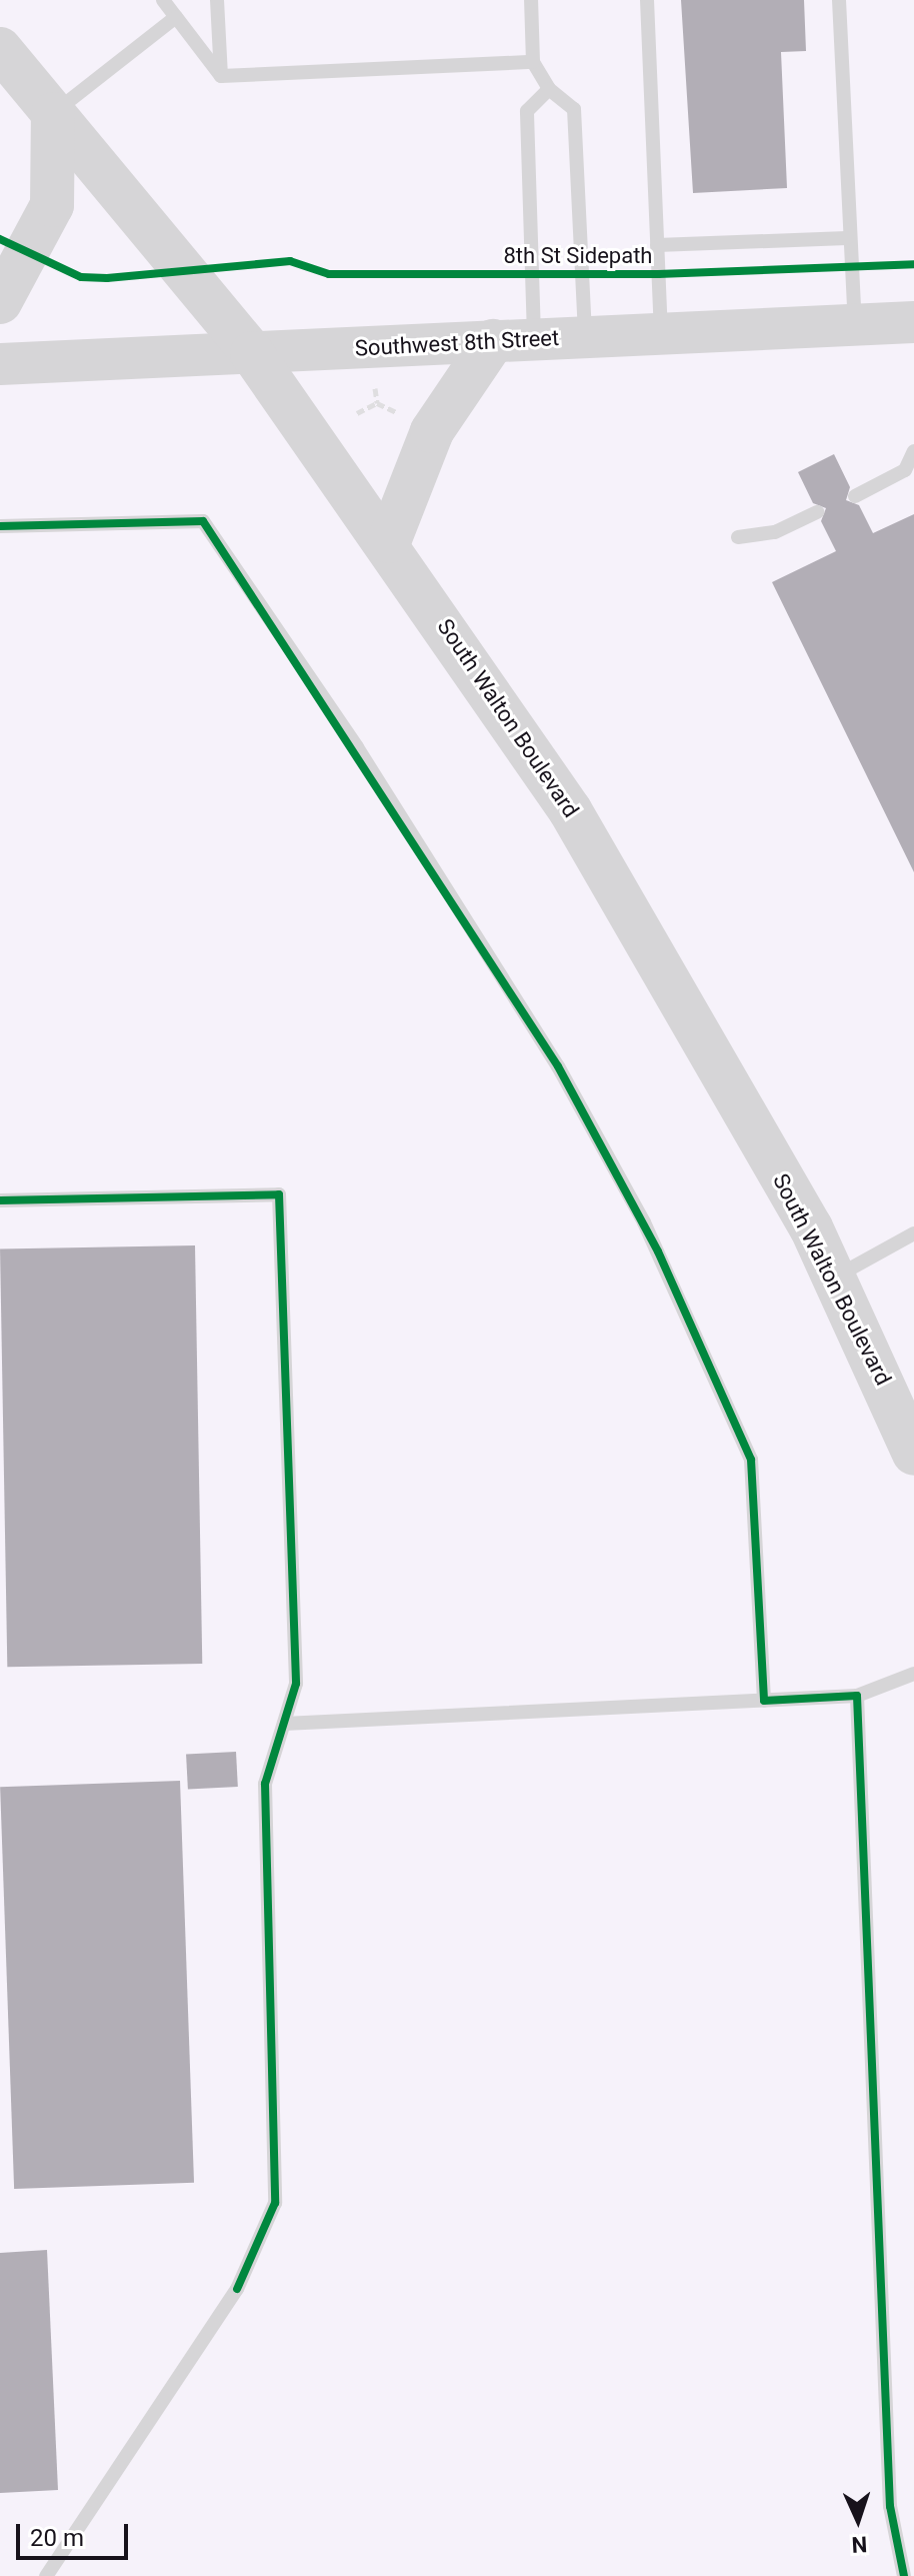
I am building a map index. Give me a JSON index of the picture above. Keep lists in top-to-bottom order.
{
  "streets": {
    "main road": ["Southwest 8th Street", "South Walton Boulevard"],
    "cycle path": ["8th St Sidepath"]
  },
  "crossings": [
    ["Southwest 8th Street", "South Walton Boulevard"]
  ],
  "scale_bar": "20 m",
  "north": "bottom"
}
